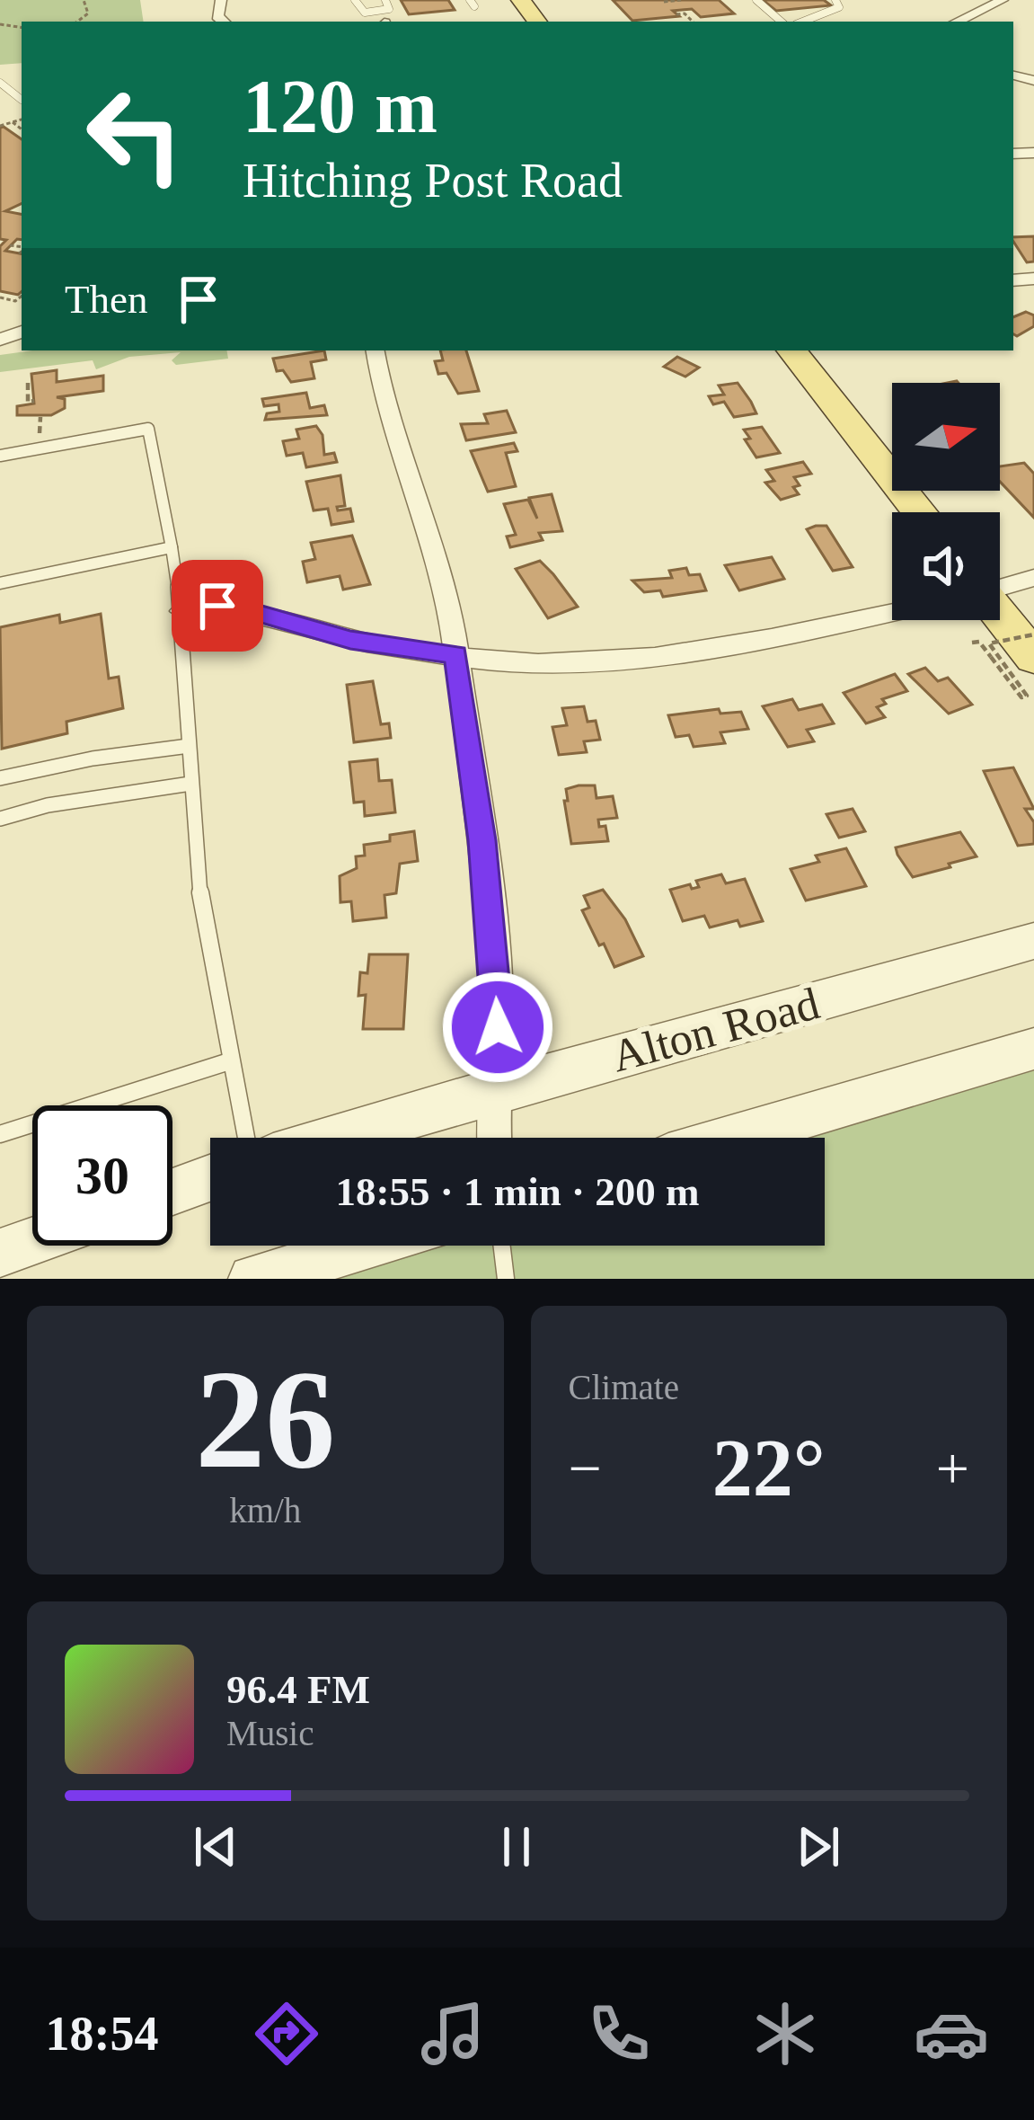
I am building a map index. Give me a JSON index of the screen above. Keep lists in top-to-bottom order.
{
  "streets": {
    "street": ["Alton Road"]
  },
  "north": "right",
  "page": {
    "turn": ["120 m", "Hitching Post Road"],
    "then": "Then",
    "limit": "30",
    "trip": "18:55 · 1 min · 200 m",
    "tile": [
      ["26", "km/h"],
      "Climate"
    ],
    "heat": ["−", "22°", "+"],
    "song": ["96.4 FM", "Music"],
    "tabs": "18:54"
  }
}
